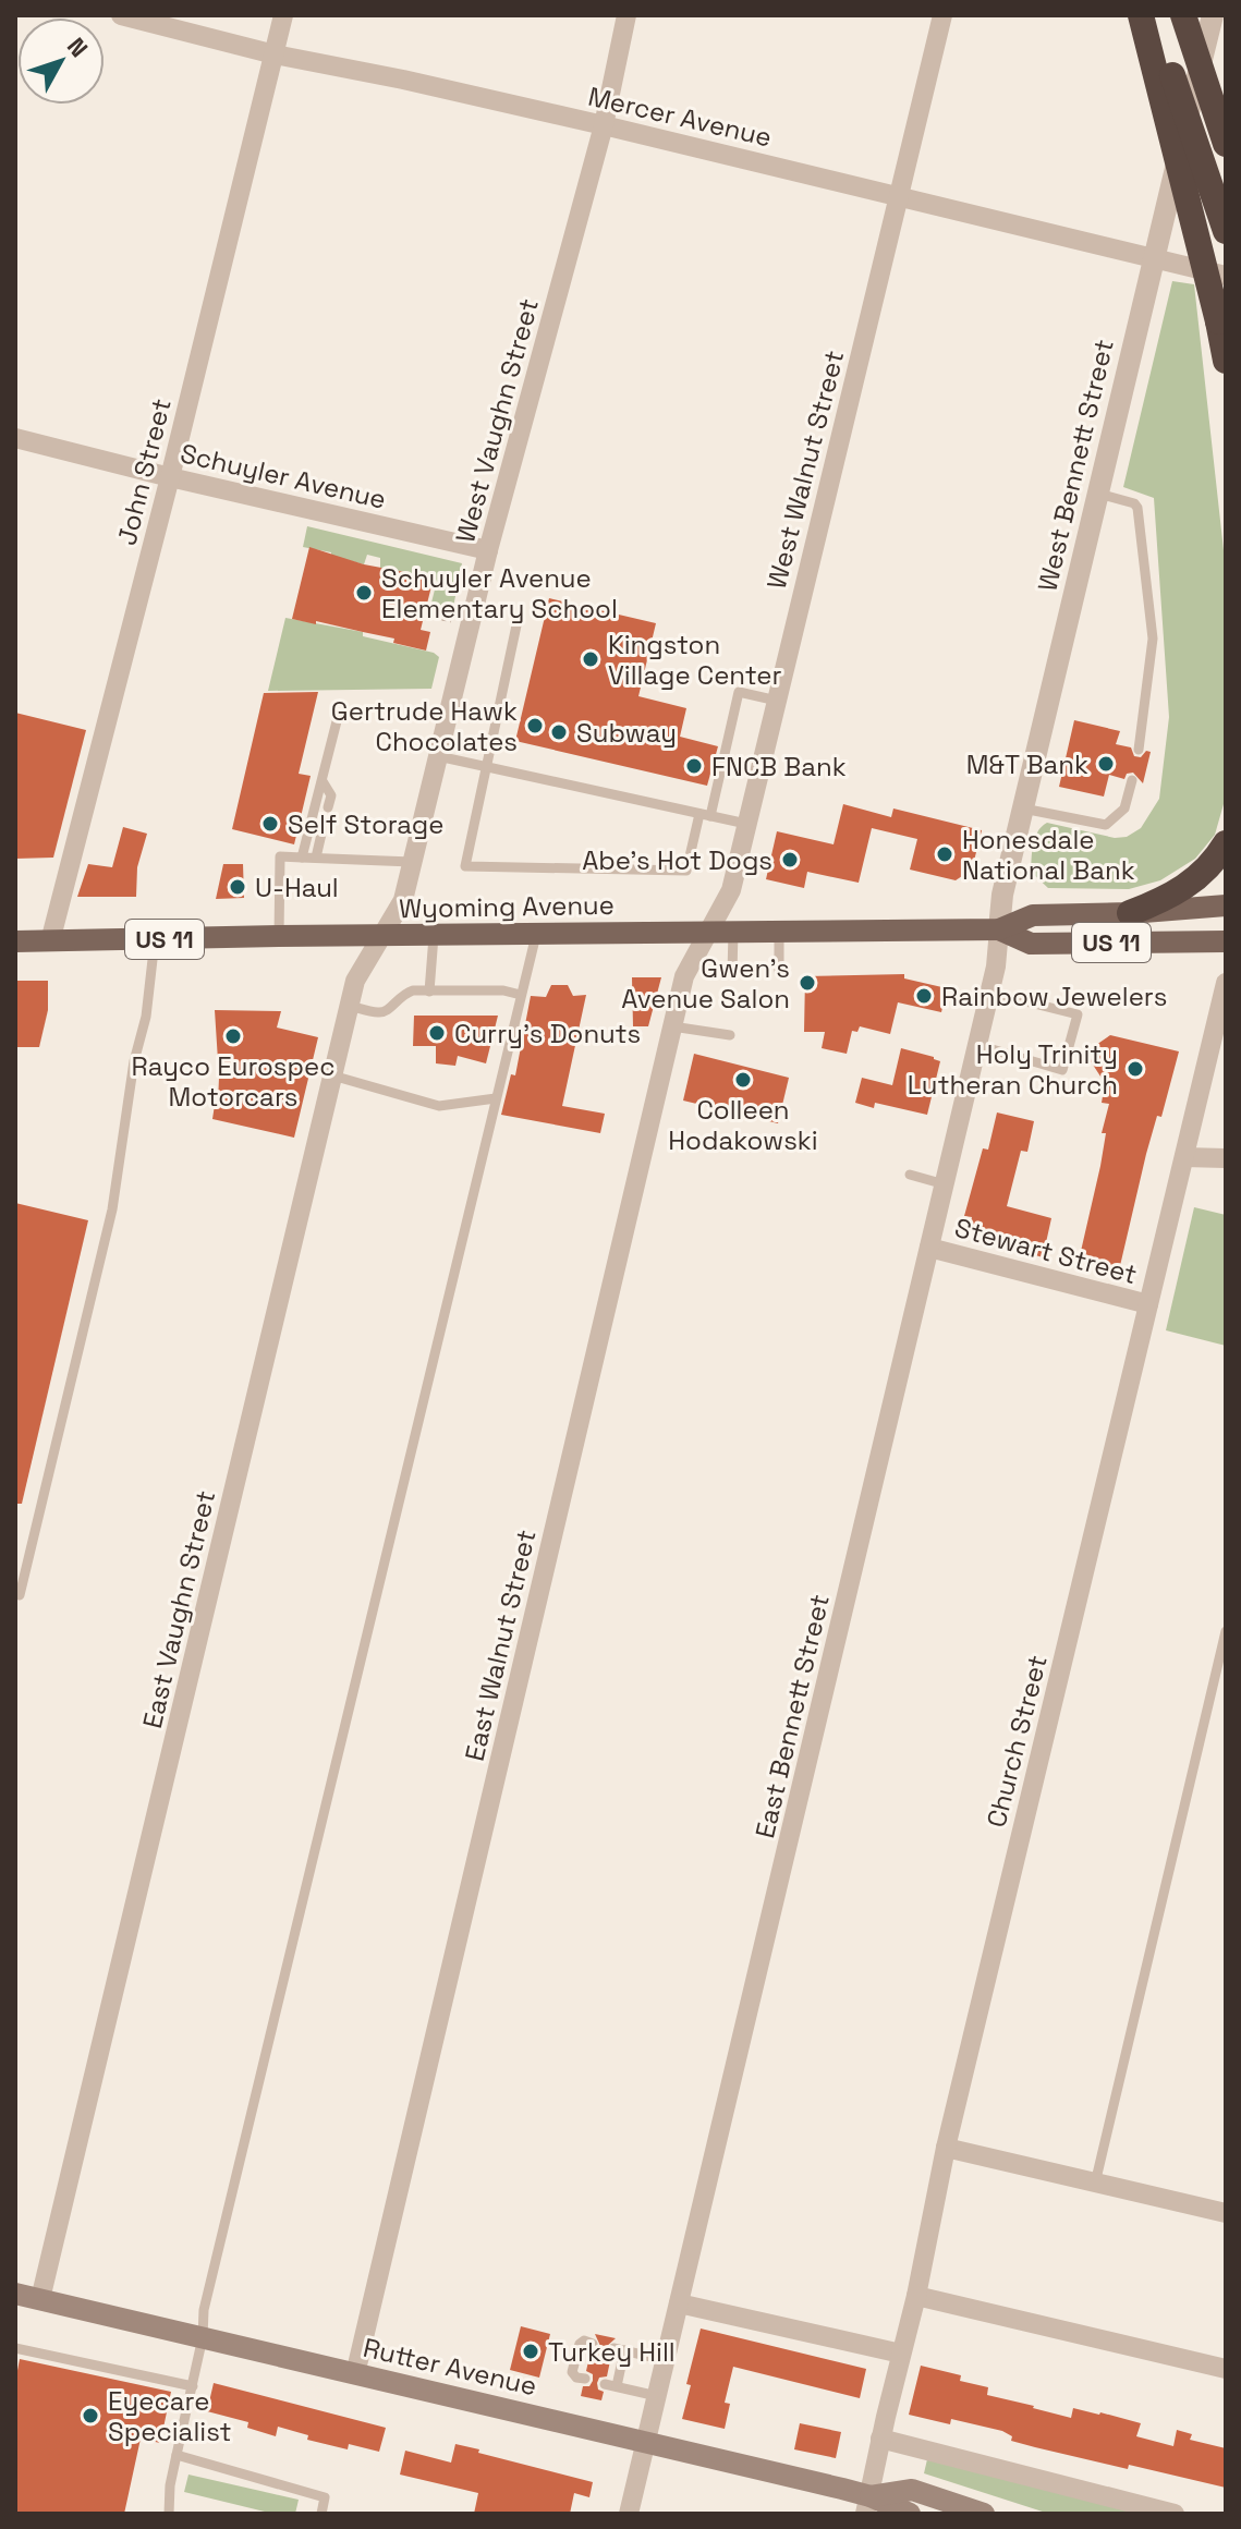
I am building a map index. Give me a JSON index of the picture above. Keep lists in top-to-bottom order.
{
  "streets": {
    "main road": ["Wyoming Avenue", "US 11", "Rutter Avenue"],
    "street": [
      "Mercer Avenue",
      "West Vaughn Street",
      "West Bennett Street",
      "West Walnut Street",
      "John Street",
      "Schuyler Avenue",
      "Stewart Street",
      "East Vaughn Street",
      "East Walnut Street",
      "East Bennett Street",
      "Church Street"
    ]
  },
  "crossings": [
    ["Mercer Avenue", "West Vaughn Street"],
    ["Mercer Avenue", "West Bennett Street"],
    ["Mercer Avenue", "West Walnut Street"],
    ["Mercer Avenue", "John Street"],
    ["West Vaughn Street", "Schuyler Avenue"],
    ["West Vaughn Street", "Wyoming Avenue"],
    ["West Vaughn Street", "East Vaughn Street"],
    ["West Bennett Street", "Wyoming Avenue"],
    ["West Bennett Street", "East Bennett Street"],
    ["West Walnut Street", "Wyoming Avenue"],
    ["West Walnut Street", "East Walnut Street"],
    ["John Street", "Schuyler Avenue"],
    ["John Street", "Wyoming Avenue"],
    ["Wyoming Avenue", "East Vaughn Street"],
    ["Wyoming Avenue", "East Walnut Street"],
    ["Wyoming Avenue", "East Bennett Street"],
    ["Stewart Street", "East Bennett Street"],
    ["Stewart Street", "Church Street"],
    ["East Vaughn Street", "Rutter Avenue"],
    ["East Walnut Street", "Rutter Avenue"],
    ["East Bennett Street", "Rutter Avenue"],
    ["Church Street", "Rutter Avenue"]
  ],
  "places": [
    "Schuyler Avenue Elementary School",
    "Kingston Village Center",
    "Gertrude Hawk Chocolates",
    "Subway",
    "M&T Bank",
    "FNCB Bank",
    "Self Storage",
    "Honesdale National Bank",
    "Abe's Hot Dogs",
    "U-Haul",
    "Gwen's Avenue Salon",
    "Rainbow Jewelers",
    "Curry's Donuts",
    "Rayco Eurospec Motorcars",
    "Holy Trinity Lutheran Church",
    "Colleen Hodakowski",
    "Turkey Hill",
    "Eyecare Specialist"
  ],
  "north": "top right"
}
